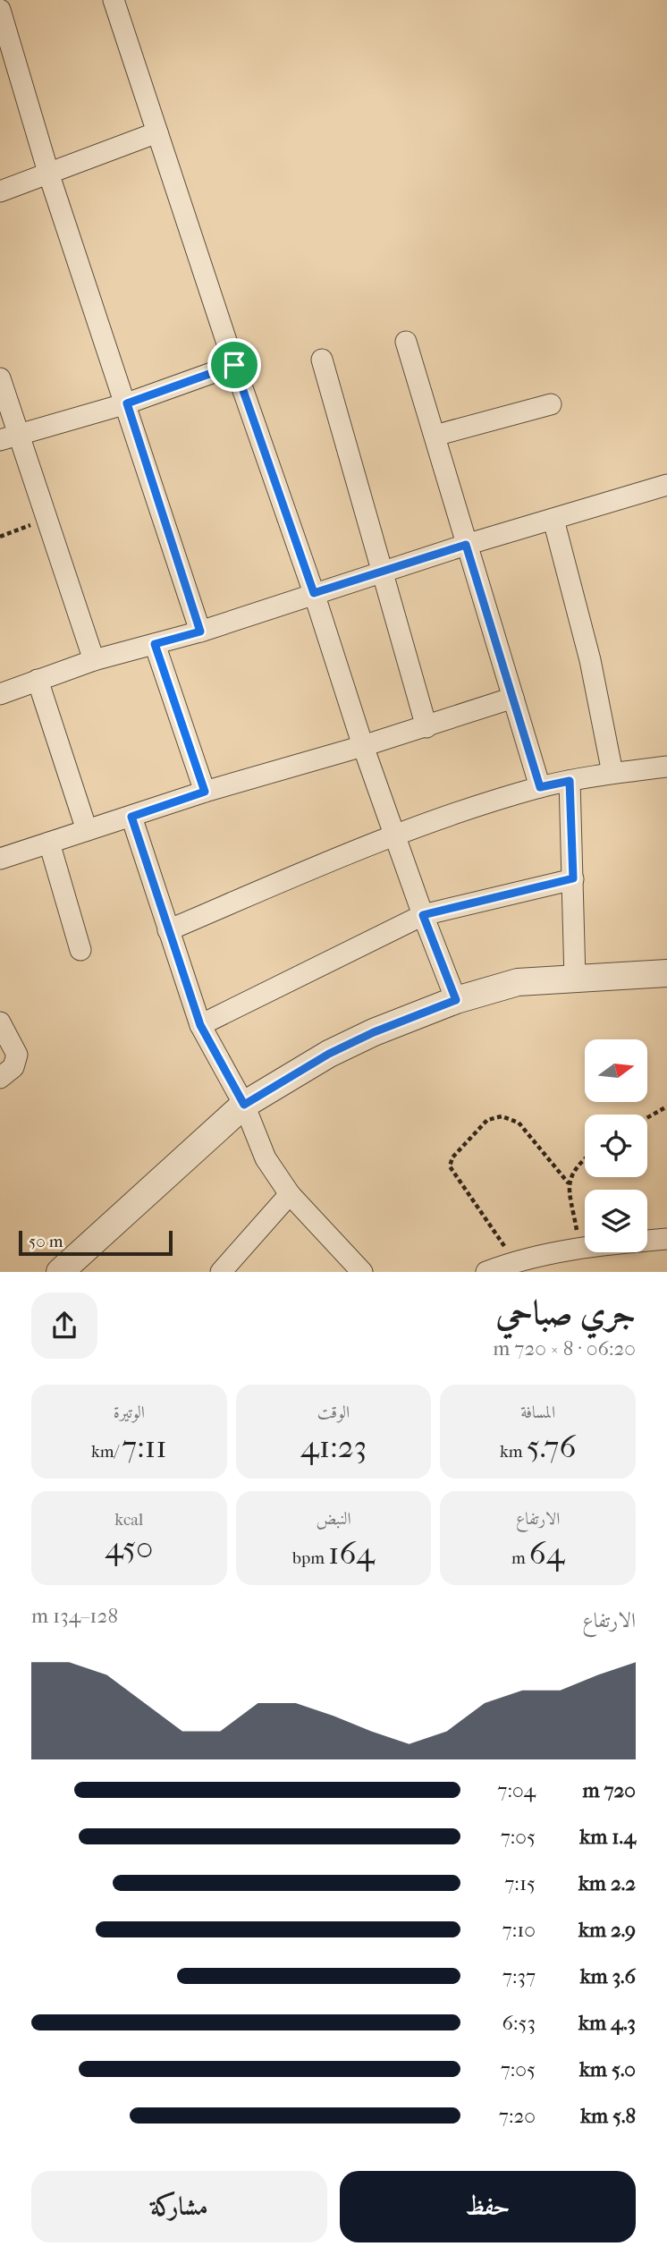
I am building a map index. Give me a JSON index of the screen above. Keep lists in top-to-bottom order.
{
  "scale_bar": "50 m",
  "north": "right",
  "page": {
    "scale": "50 m",
    "heading": ["جري صباحي", "06:20 · 8 × 720 m"],
    "stats": [
      ["المسافة", "5.76 km"],
      ["الوقت", "41:23"],
      ["الوتيرة", "7:11 /km"],
      ["الارتفاع", "64 m"],
      ["النبض", "164 bpm"],
      ["kcal", "450"]
    ],
    "chart": ["الارتفاع", "128–134 m"],
    "list": [
      {
        "name": "720 m",
        "note": "7:04"
      },
      {
        "name": "1.4 km",
        "note": "7:05"
      },
      {
        "name": "2.2 km",
        "note": "7:15"
      },
      {
        "name": "2.9 km",
        "note": "7:10"
      },
      {
        "name": "3.6 km",
        "note": "7:37"
      },
      {
        "name": "4.3 km",
        "note": "6:53"
      },
      {
        "name": "5.0 km",
        "note": "7:05"
      },
      {
        "name": "5.8 km",
        "note": "7:20"
      }
    ],
    "buttons": ["حفظ", "مشاركة"]
  }
}
